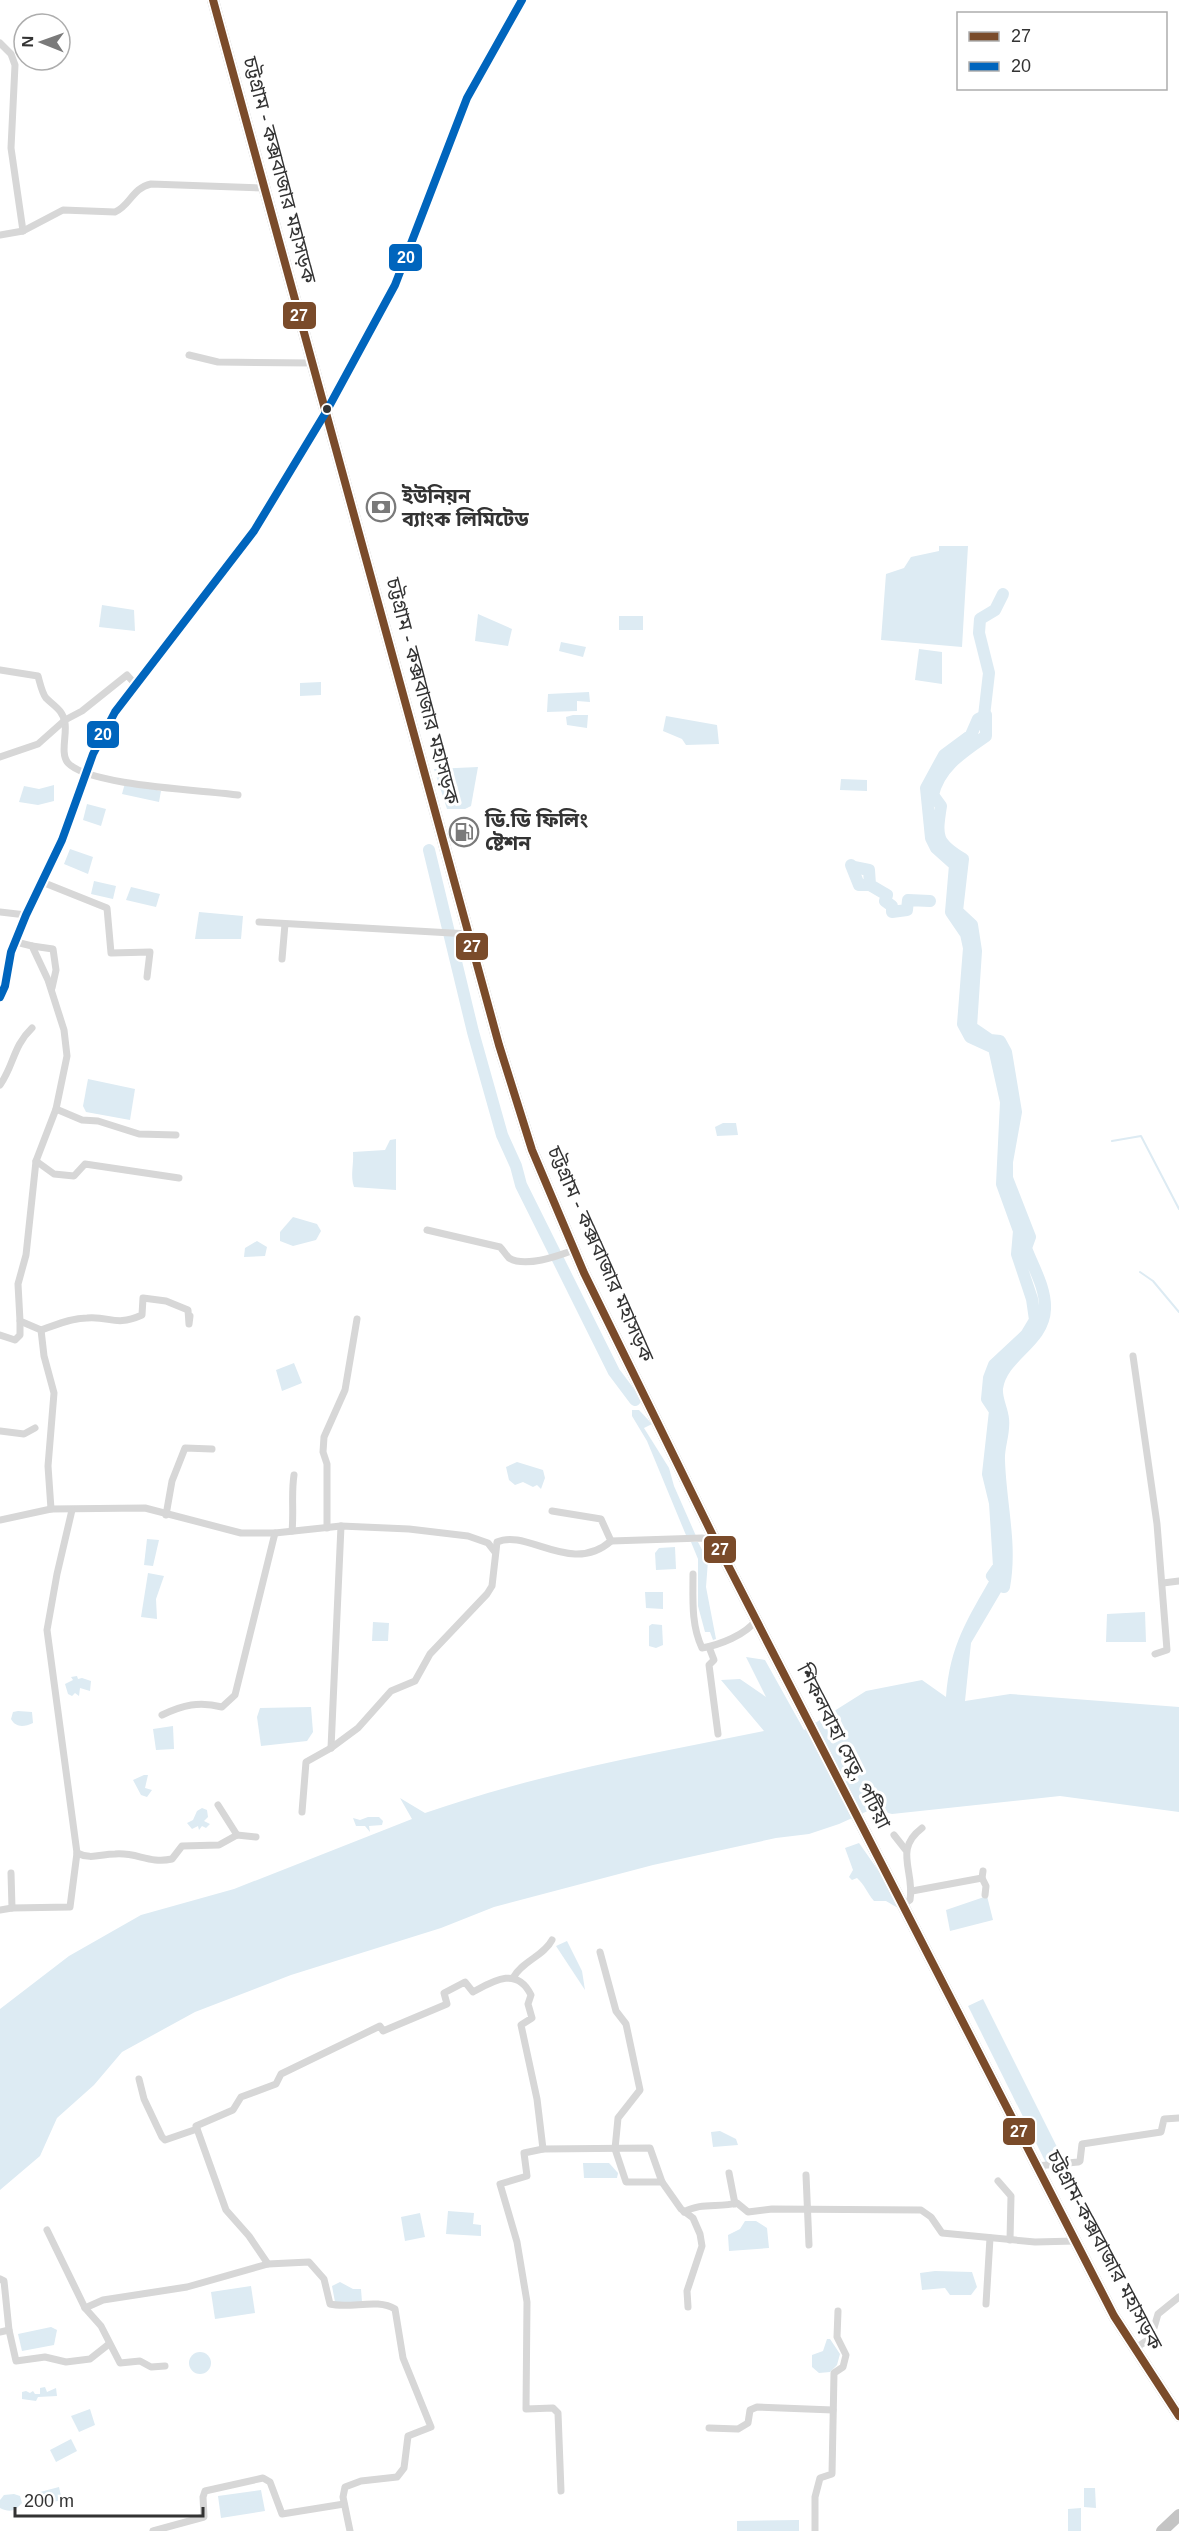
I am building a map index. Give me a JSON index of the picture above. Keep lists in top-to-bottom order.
{
  "streets": {
    "highway": ["চট্টগ্রাম - কক্সবাজার মহাসড়ক", "শিকলবাহা সেতু, পটিয়া", "চট্টগ্রাম-কক্সবাজার মহাসড়ক"]
  },
  "crossings": [
    ["চট্টগ্রাম - কক্সবাজার মহাসড়ক", "শিকলবাহা সেতু, পটিয়া"],
    ["শিকলবাহা সেতু, পটিয়া", "চট্টগ্রাম-কক্সবাজার মহাসড়ক"]
  ],
  "places": {
    "bank": ["ইউনিয়ন ব্যাংক লিমিটেড"],
    "fuel station": ["ডি.ডি ফিলিং ষ্টেশন"]
  },
  "lines": ["transit line 27", "transit line 20"],
  "legend": ["27", "20"],
  "scale_bar": "200 m",
  "north": "left"
}
